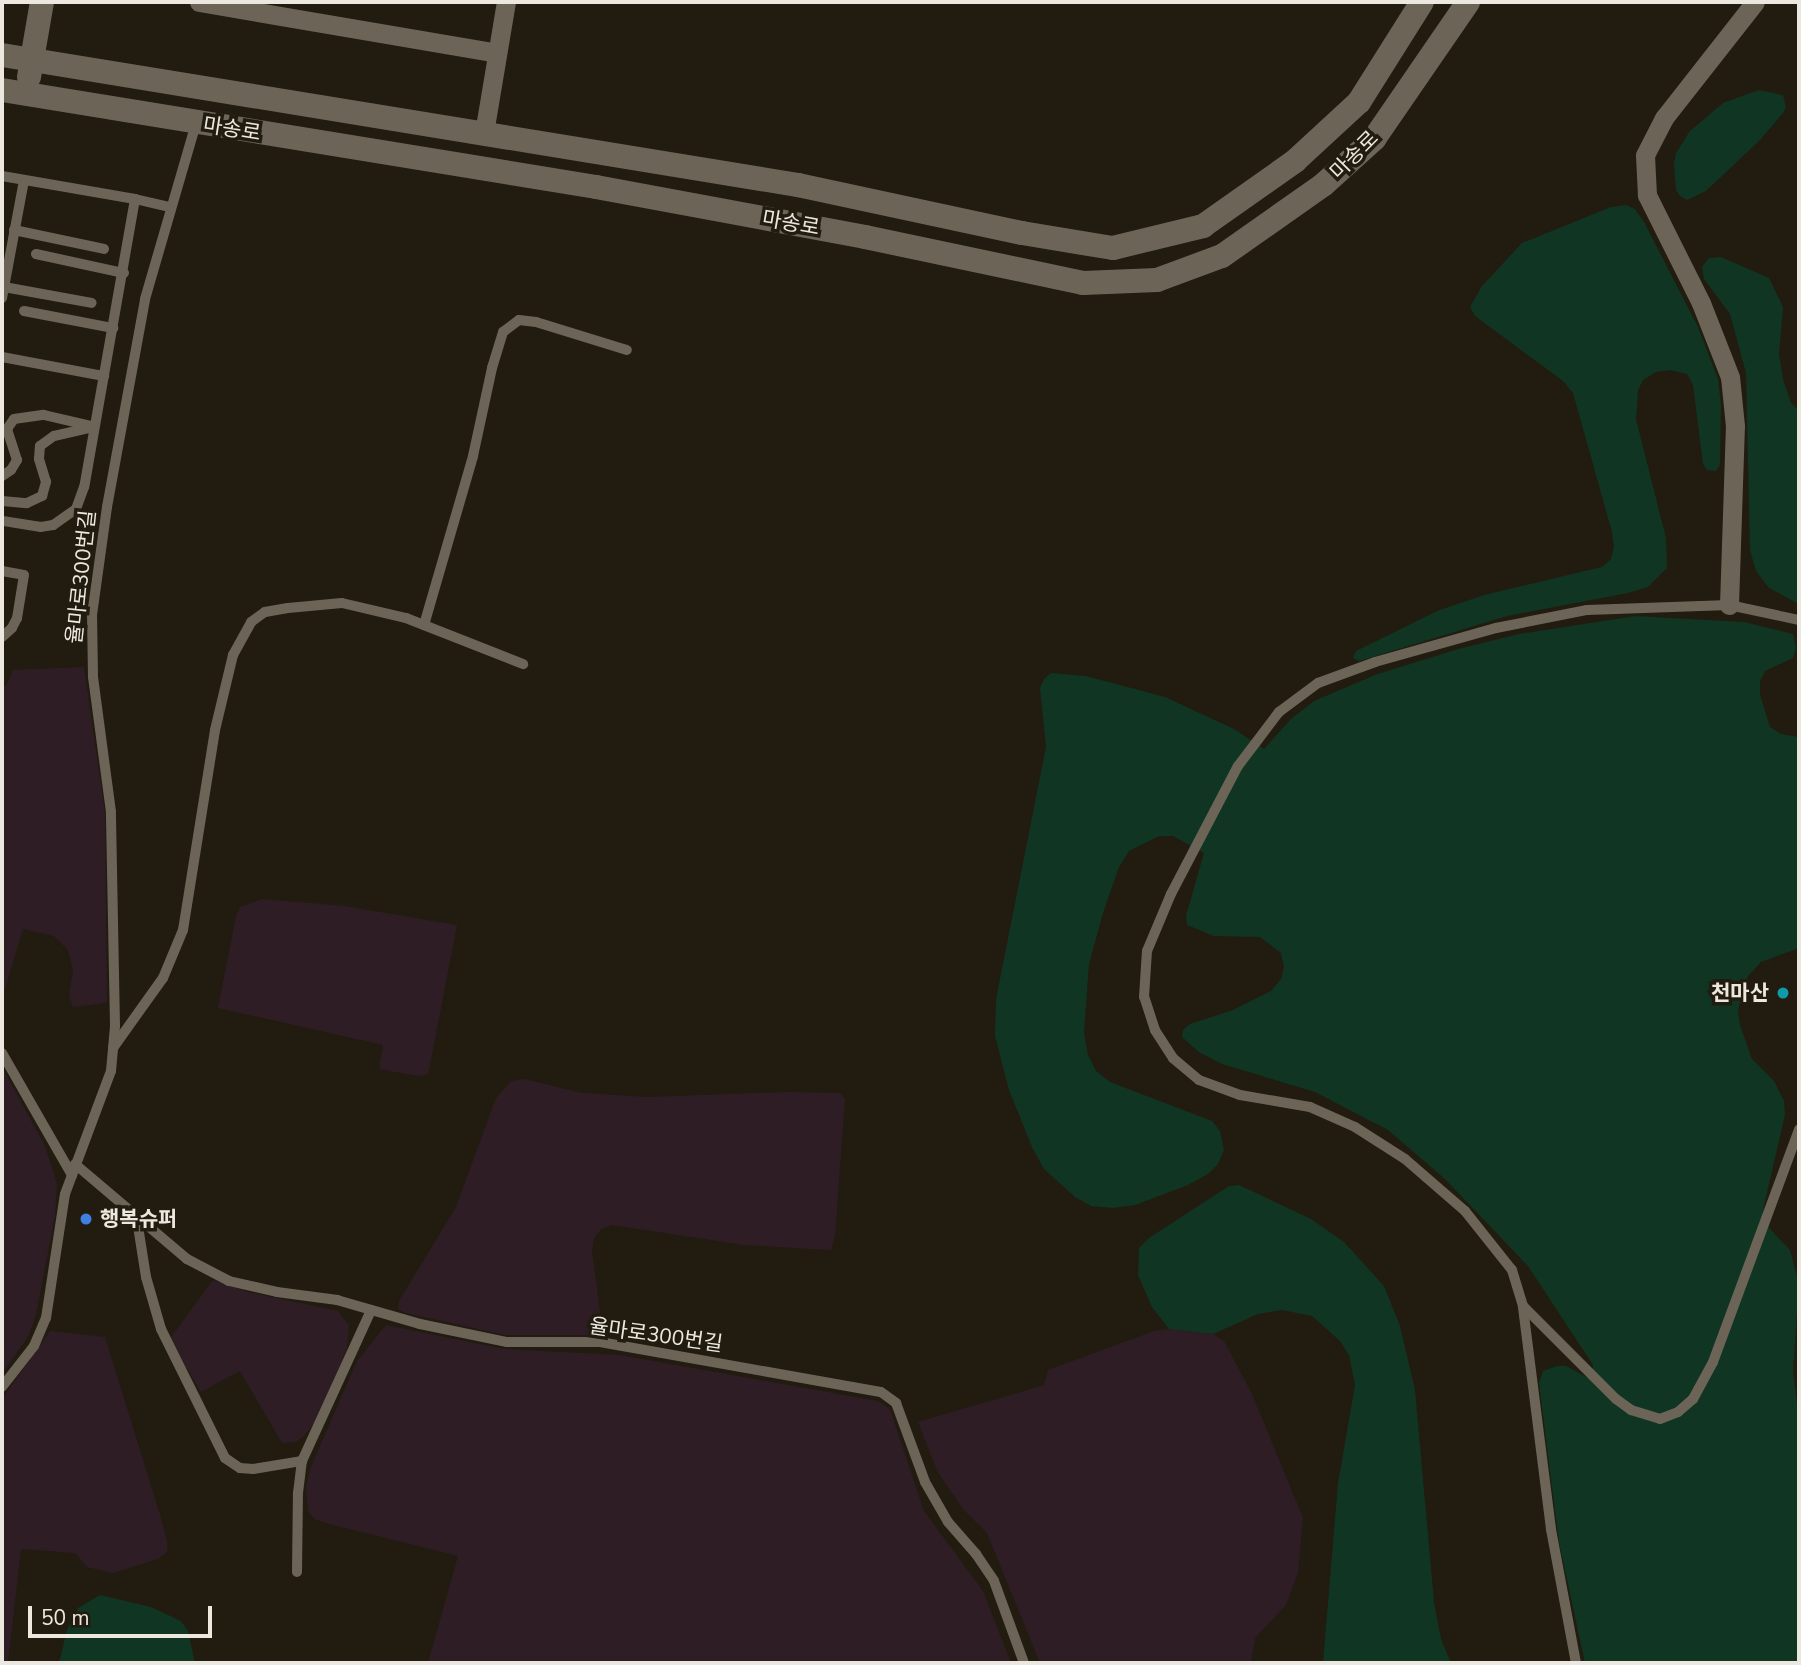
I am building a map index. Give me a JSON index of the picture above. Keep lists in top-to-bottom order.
{
  "streets": {
    "street": ["마송로"],
    "lane": ["율마로300번길"]
  },
  "crossings": [
    ["마송로", "율마로300번길"]
  ],
  "places": ["천마산", "행복슈퍼"],
  "scale_bar": "50 m"
}
